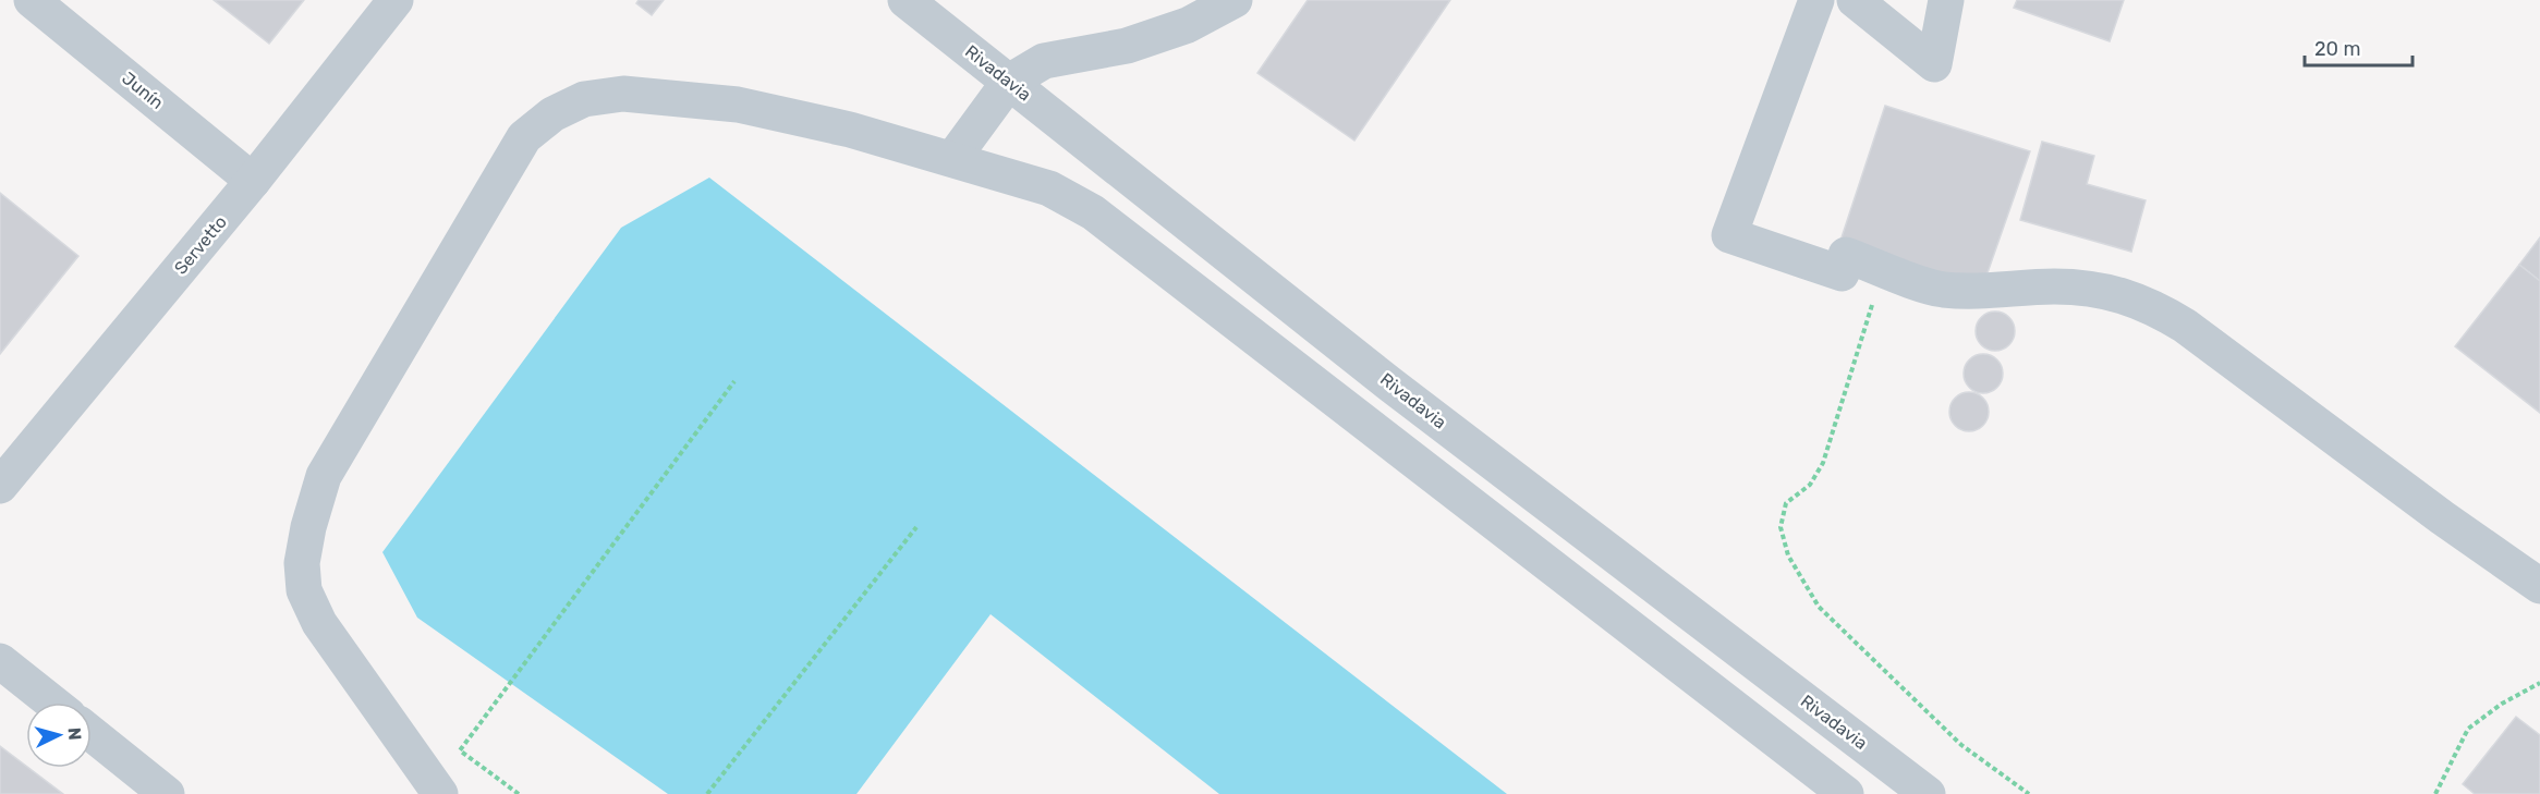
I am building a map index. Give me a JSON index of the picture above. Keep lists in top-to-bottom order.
{
  "streets": {
    "street": ["Rivadavia", "Junín", "Servetto"]
  },
  "crossings": [
    ["Junín", "Servetto"]
  ],
  "scale_bar": "20 m",
  "north": "right"
}
